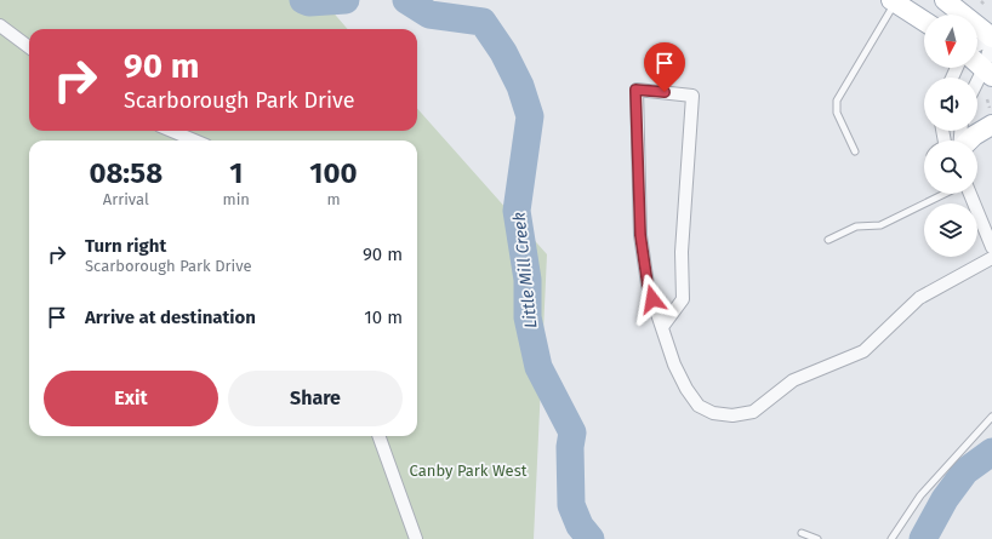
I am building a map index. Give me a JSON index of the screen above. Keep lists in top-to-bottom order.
{
  "water": ["Little Mill Creek"],
  "parks": ["Canby Park West"],
  "north": "bottom",
  "page": {
    "turn": ["90 m", "Scarborough Park Drive"],
    "eta": [
      "08:58",
      "Arrival",
      "1",
      "min",
      "100",
      "m"
    ],
    "list": [
      {
        "name": "Turn right",
        "note": "Scarborough Park Drive",
        "value": "90 m"
      },
      {
        "name": "Arrive at destination",
        "value": "10 m"
      }
    ],
    "buttons": ["Exit", "Share"]
  }
}
